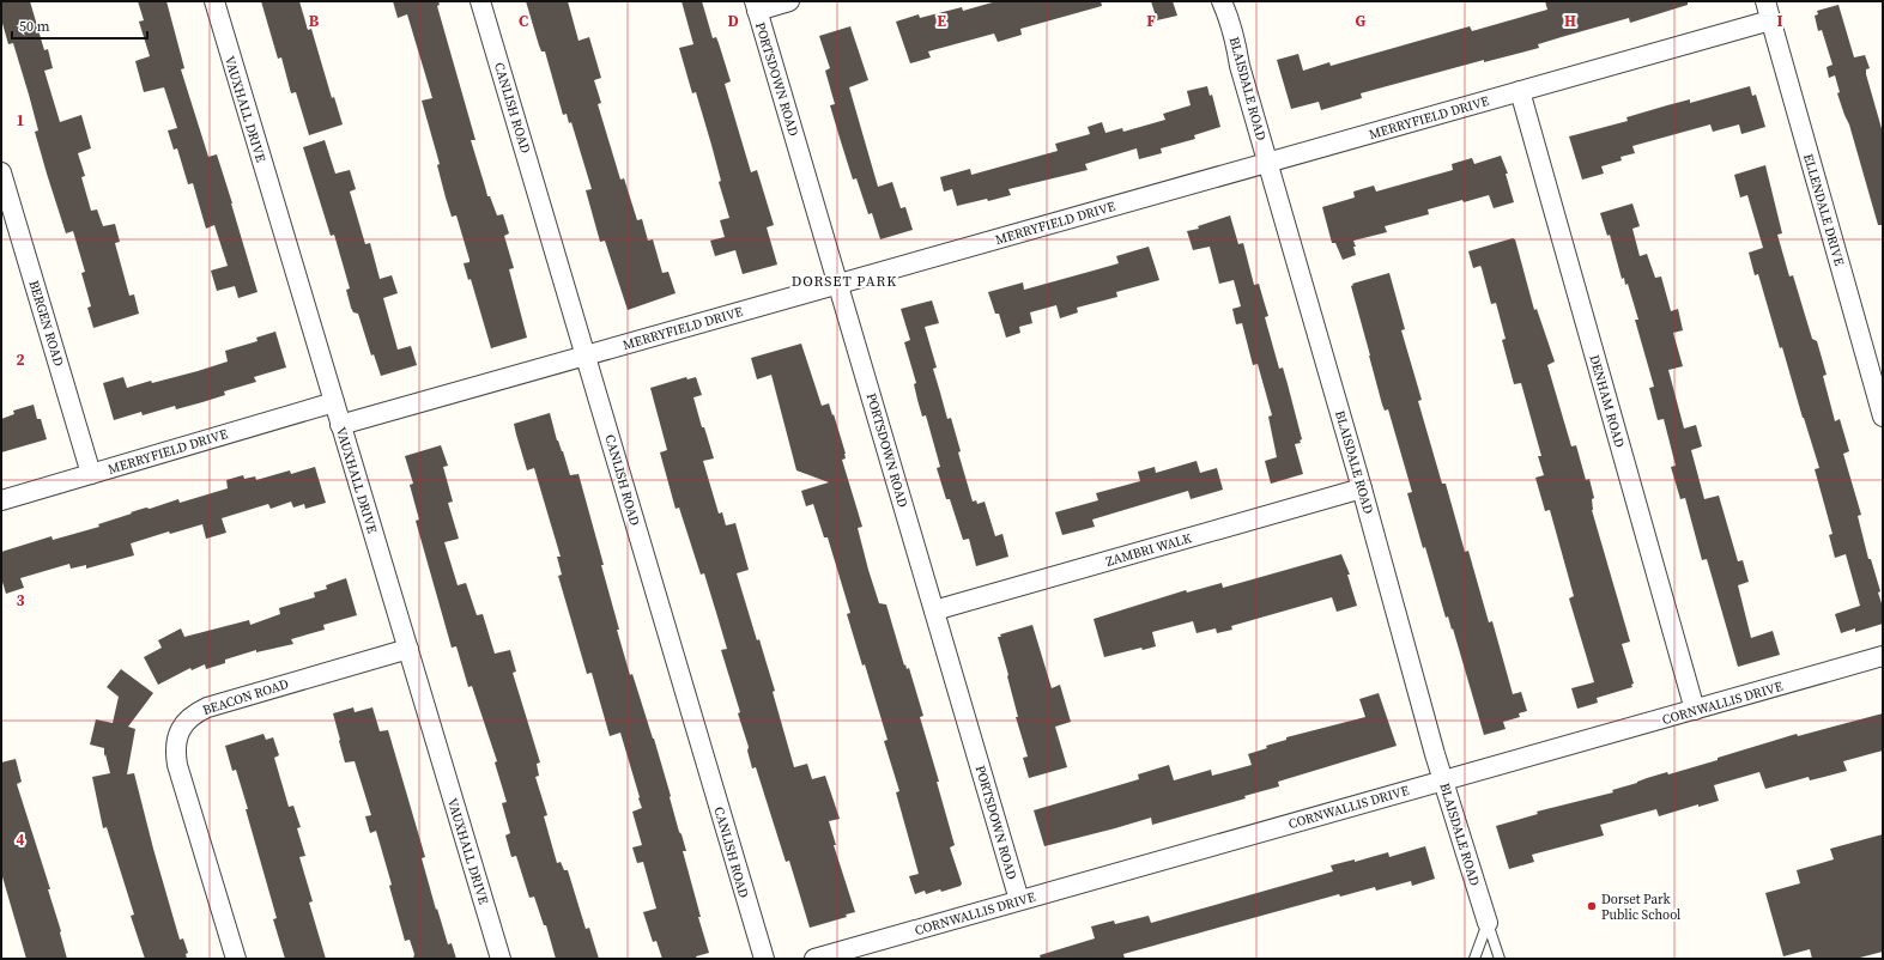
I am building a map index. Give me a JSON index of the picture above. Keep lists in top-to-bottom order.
{
  "streets": {
    "street": [
      "PORTSDOWN ROAD",
      "BLAISDALE ROAD",
      "CANLISH ROAD",
      "VAUXHALL DRIVE",
      "MERRYFIELD DRIVE",
      "ELLENDALE DRIVE",
      "BERGEN ROAD",
      "DENHAM ROAD",
      "ZAMBRI WALK",
      "BEACON ROAD",
      "CORNWALLIS DRIVE"
    ]
  },
  "crossings": [
    ["PORTSDOWN ROAD", "MERRYFIELD DRIVE"],
    ["PORTSDOWN ROAD", "ZAMBRI WALK"],
    ["PORTSDOWN ROAD", "CORNWALLIS DRIVE"],
    ["BLAISDALE ROAD", "MERRYFIELD DRIVE"],
    ["BLAISDALE ROAD", "ZAMBRI WALK"],
    ["BLAISDALE ROAD", "CORNWALLIS DRIVE"],
    ["CANLISH ROAD", "MERRYFIELD DRIVE"],
    ["VAUXHALL DRIVE", "MERRYFIELD DRIVE"],
    ["VAUXHALL DRIVE", "BEACON ROAD"],
    ["MERRYFIELD DRIVE", "ELLENDALE DRIVE"],
    ["MERRYFIELD DRIVE", "BERGEN ROAD"],
    ["MERRYFIELD DRIVE", "DENHAM ROAD"],
    ["DENHAM ROAD", "CORNWALLIS DRIVE"]
  ],
  "districts": ["DORSET PARK"],
  "places": ["Dorset Park Public School"],
  "scale_bar": "50 m",
  "grid": {
    "columns": [
      "B",
      "C",
      "D",
      "E",
      "F",
      "G",
      "H",
      "I"
    ],
    "rows": [
      "1",
      "2",
      "3",
      "4"
    ]
  }
}
